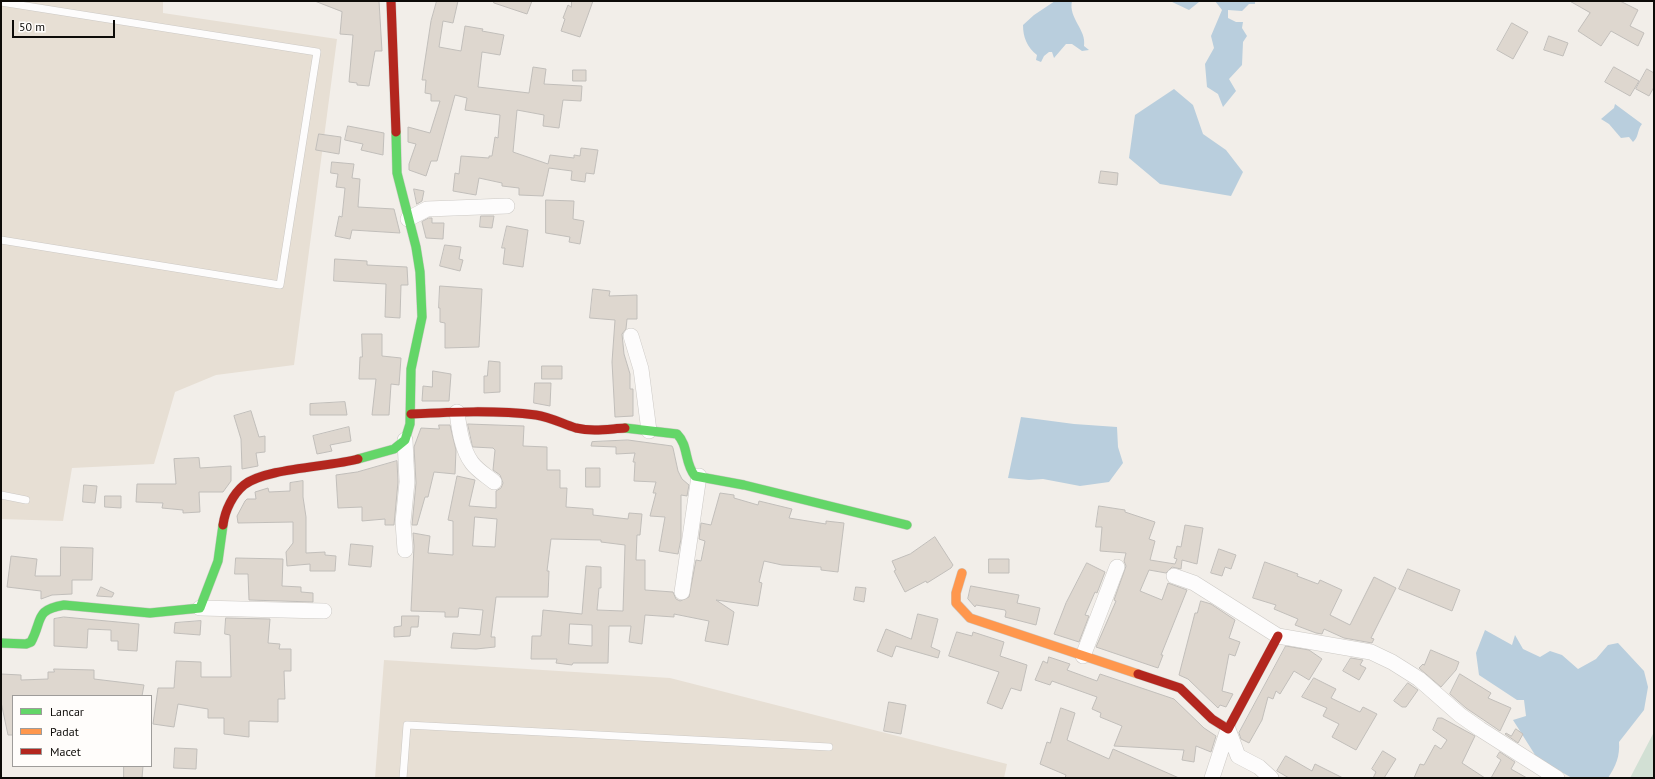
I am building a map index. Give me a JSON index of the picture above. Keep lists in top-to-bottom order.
{
  "legend": ["Lancar", "Padat", "Macet"],
  "scale_bar": "50 m"
}
